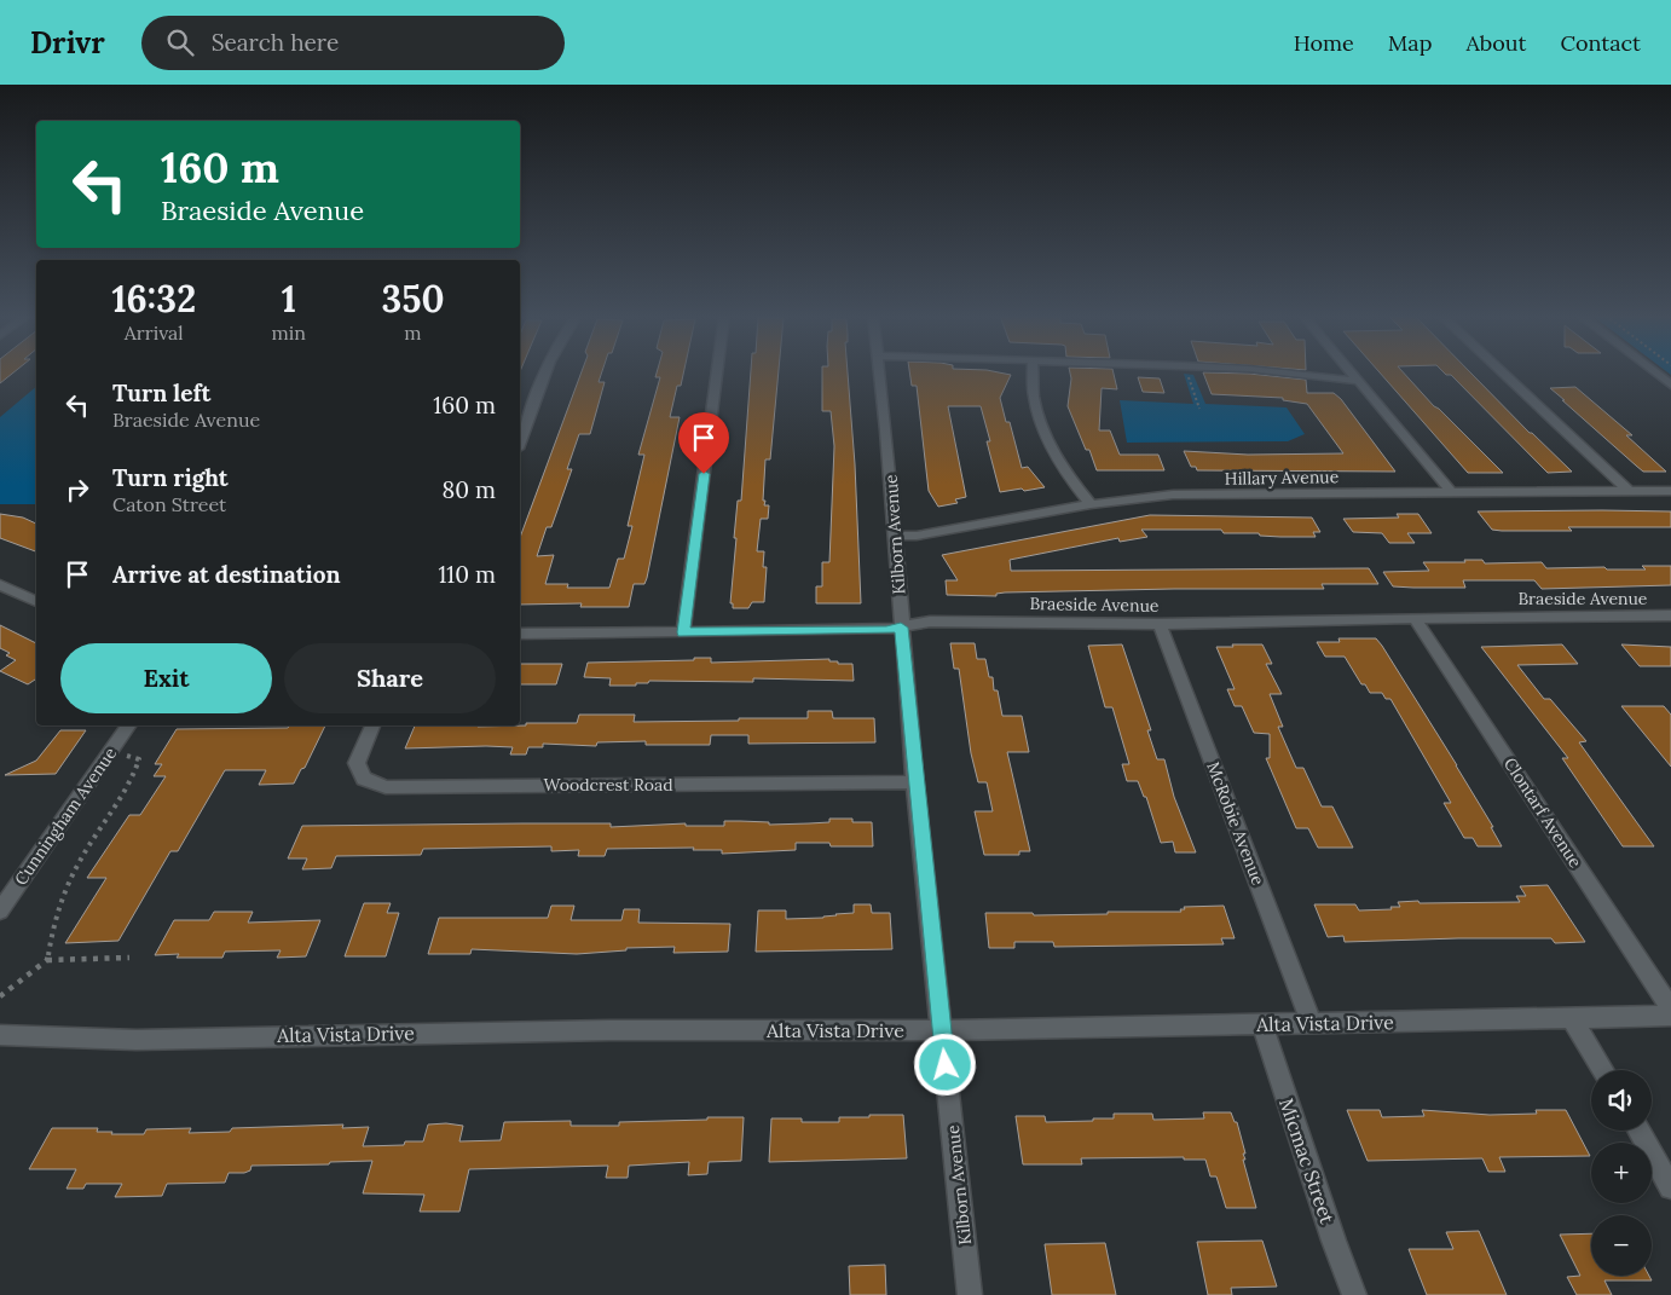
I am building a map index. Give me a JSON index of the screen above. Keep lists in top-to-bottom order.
{
  "streets": {
    "street": [
      "Hillary Avenue",
      "Kilborn Avenue",
      "Braeside Avenue",
      "Woodcrest Road",
      "Clontarf Avenue",
      "Cunningham Avenue",
      "McRobie Avenue",
      "Alta Vista Drive",
      "Micmac Street"
    ]
  },
  "crossings": [
    ["Hillary Avenue", "Kilborn Avenue"],
    ["Kilborn Avenue", "Braeside Avenue"],
    ["Kilborn Avenue", "Woodcrest Road"],
    ["Kilborn Avenue", "Alta Vista Drive"],
    ["Braeside Avenue", "Clontarf Avenue"],
    ["Braeside Avenue", "McRobie Avenue"],
    ["McRobie Avenue", "Alta Vista Drive"],
    ["Alta Vista Drive", "Micmac Street"]
  ],
  "page": {
    "header": "Drivr",
    "search": "Search here",
    "nav": [
      "Home",
      "Map",
      "About",
      "Contact"
    ],
    "turn": ["160 m", "Braeside Avenue"],
    "eta": [
      "16:32",
      "Arrival",
      "1",
      "min",
      "350",
      "m"
    ],
    "list": [
      {
        "name": "Turn left",
        "note": "Braeside Avenue",
        "value": "160 m"
      },
      {
        "name": "Turn right",
        "note": "Caton Street",
        "value": "80 m"
      },
      {
        "name": "Arrive at destination",
        "value": "110 m"
      }
    ],
    "buttons": ["Exit", "Share"],
    "map_buttons": ["+", "−"]
  }
}
